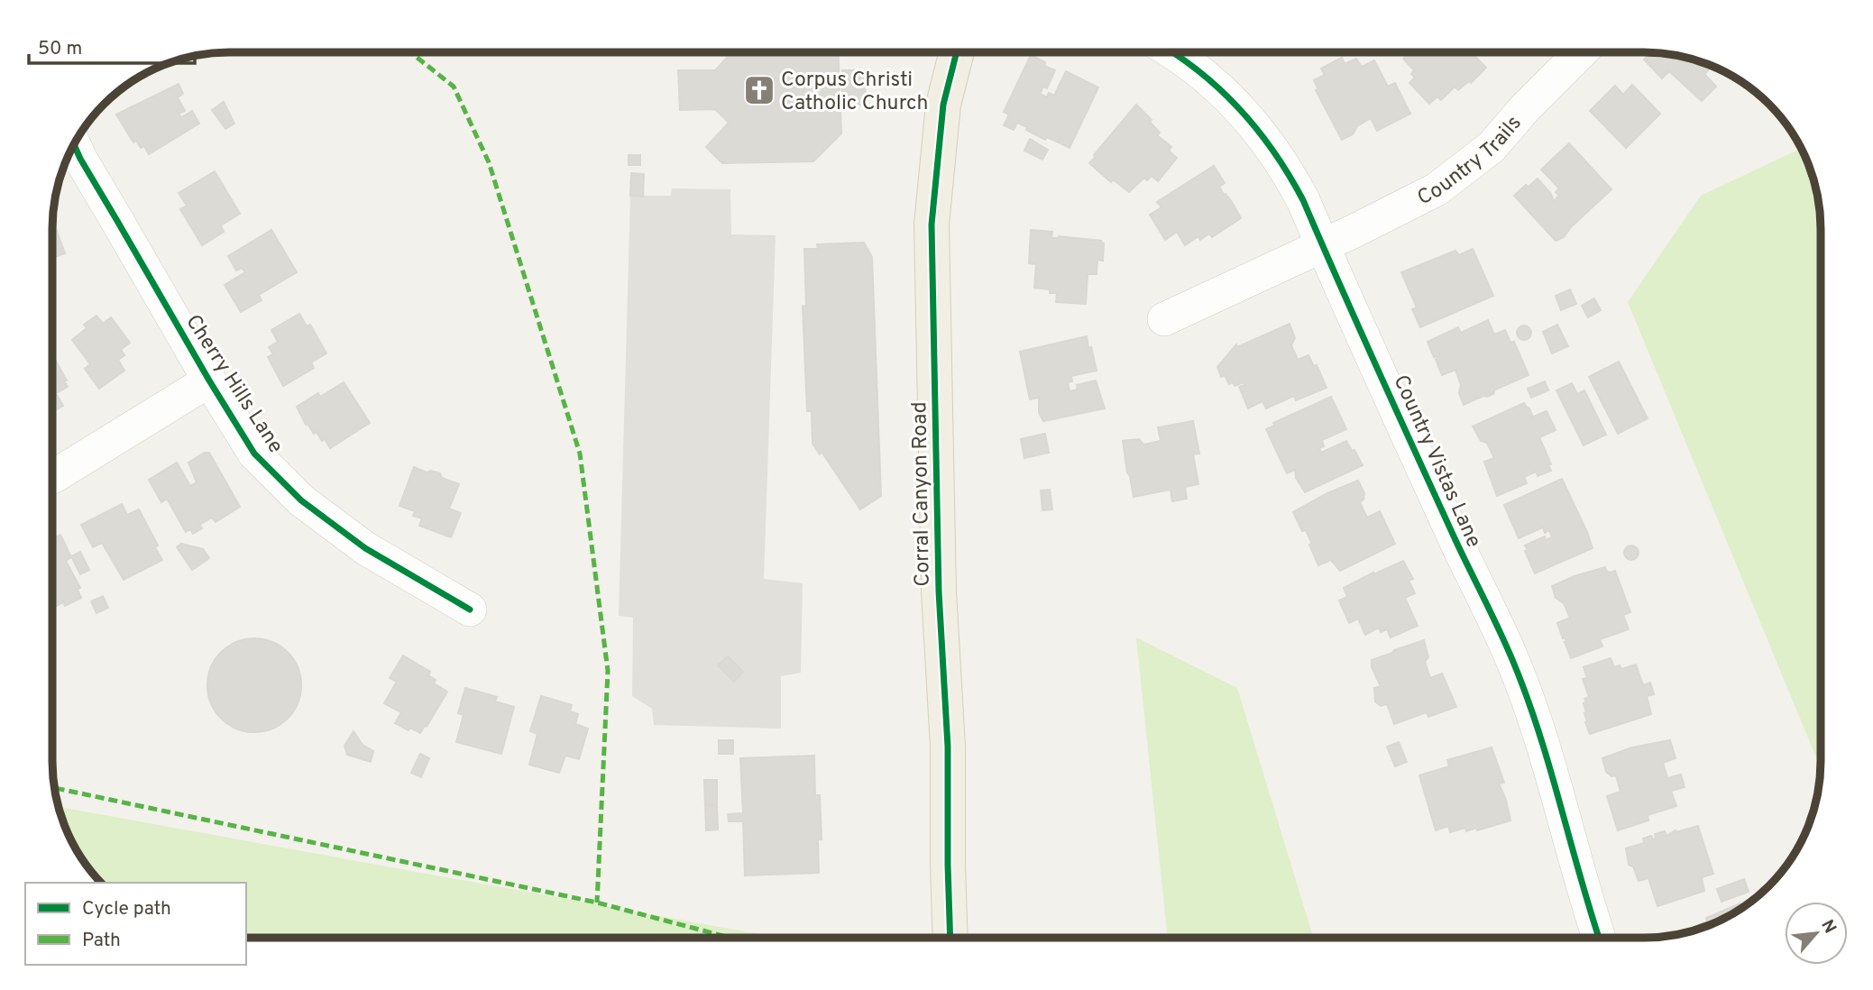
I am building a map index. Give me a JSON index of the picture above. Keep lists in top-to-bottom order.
{
  "streets": {
    "main road": ["Corral Canyon Road"],
    "street": ["Country Trails", "Cherry Hills Lane", "Country Vistas Lane"]
  },
  "crossings": [
    ["Country Trails", "Country Vistas Lane"]
  ],
  "places": {
    "church": ["Corpus Christi Catholic Church"]
  },
  "legend": ["Cycle path", "Path"],
  "scale_bar": "50 m",
  "north": "top right"
}
